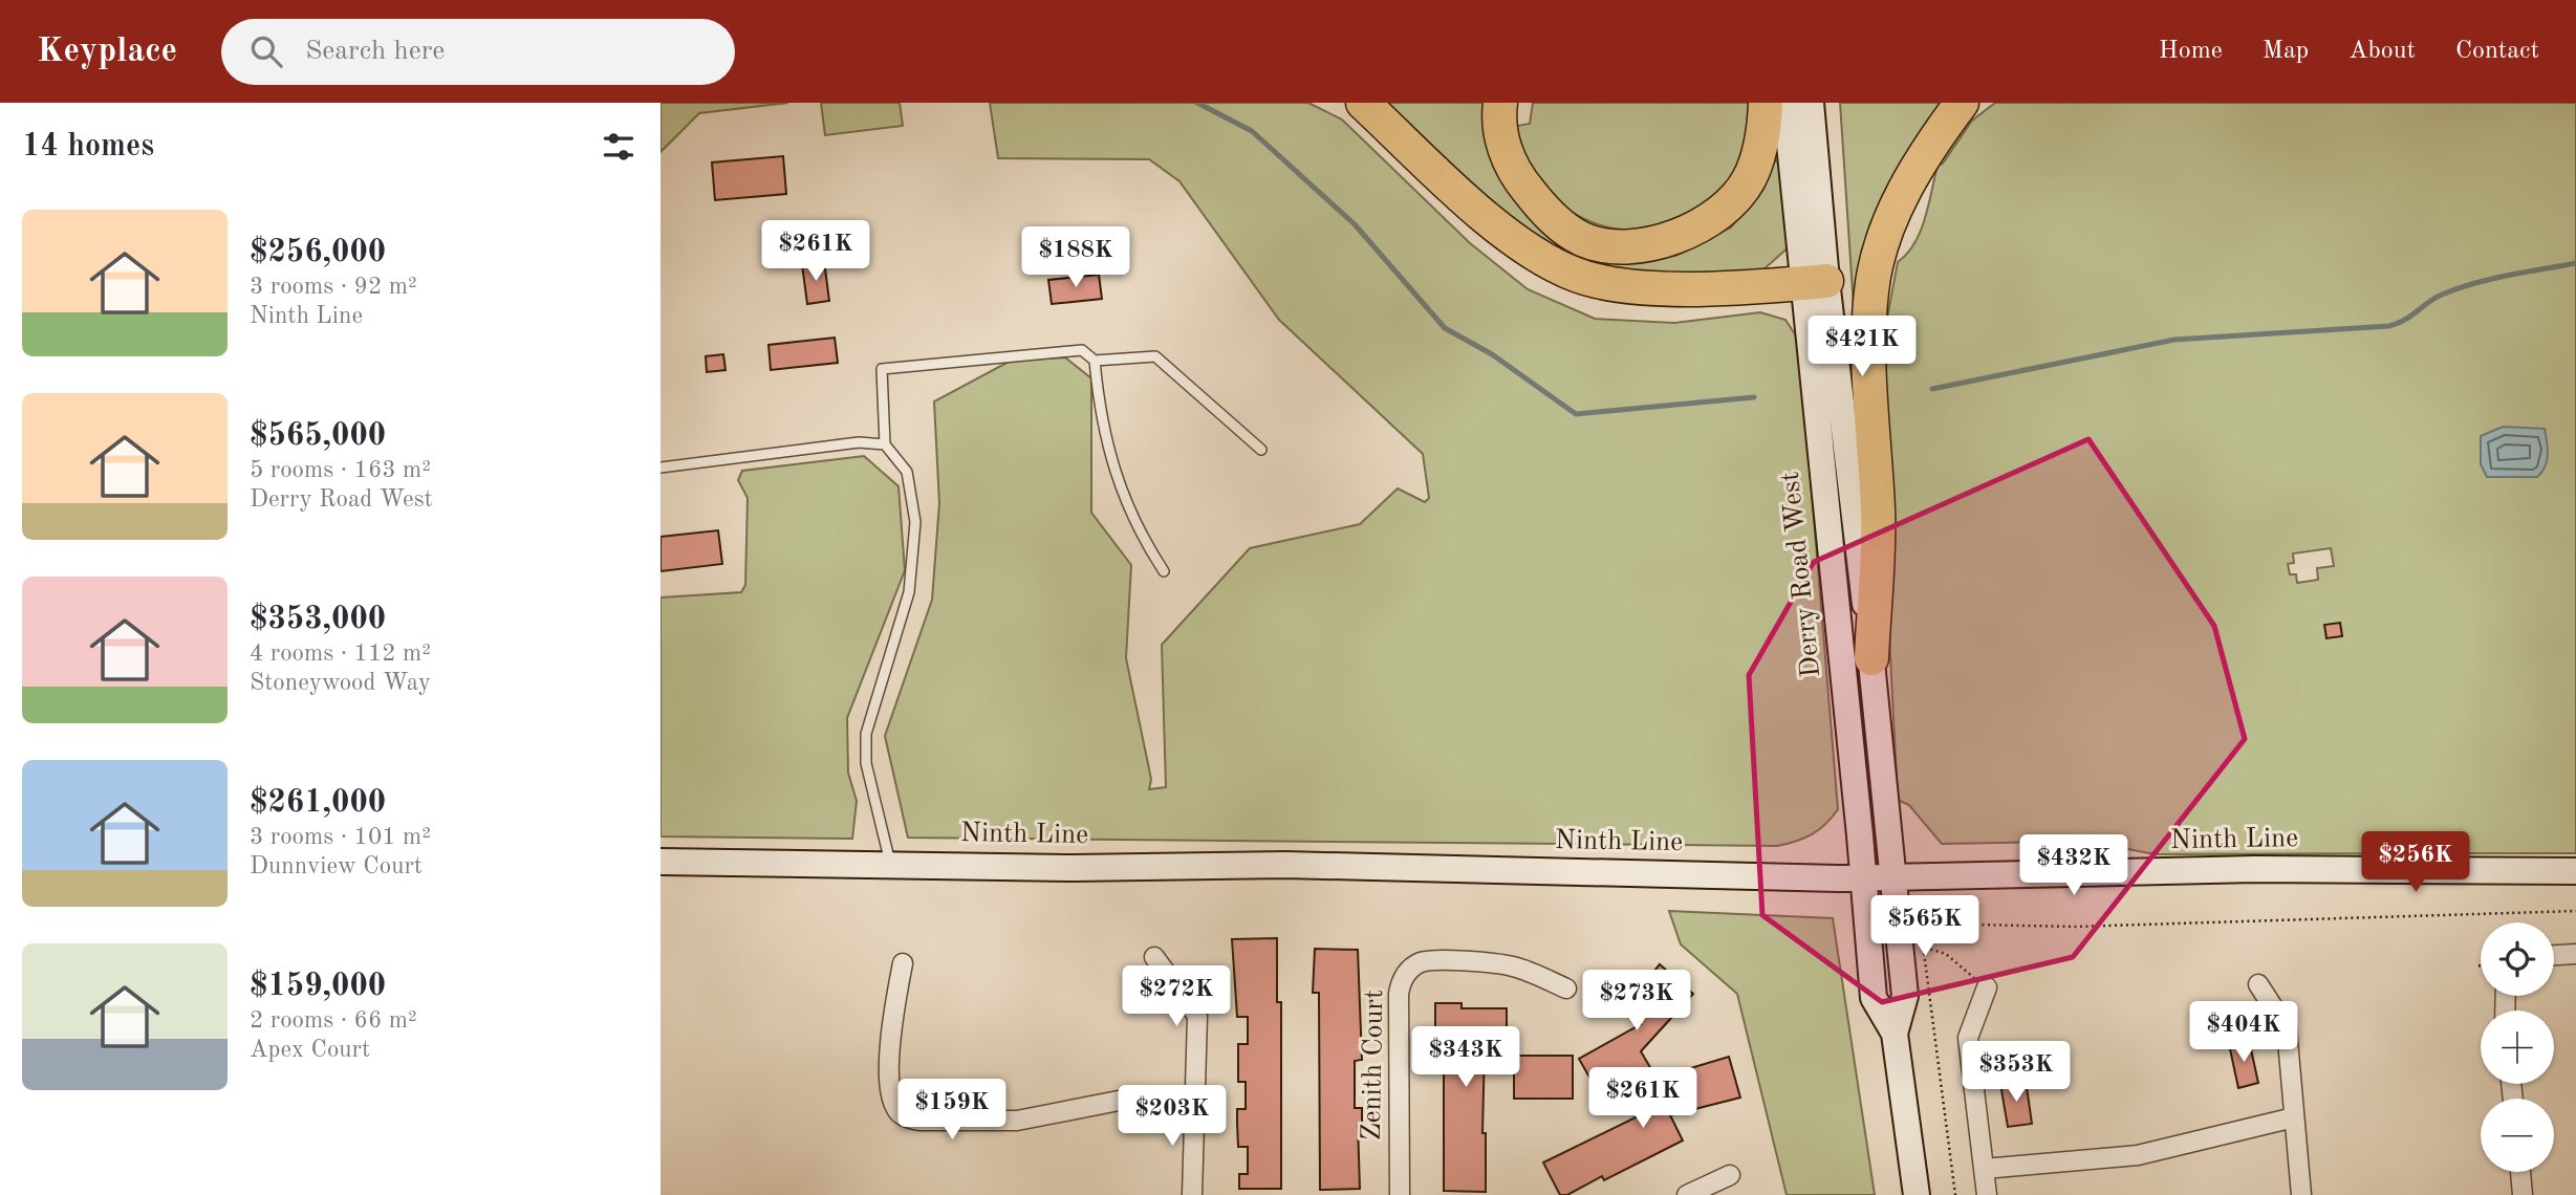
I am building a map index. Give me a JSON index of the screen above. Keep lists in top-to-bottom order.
{
  "streets": {
    "main road": ["Derry Road West", "Ninth Line"],
    "street": ["Zenith Court"]
  },
  "crossings": [
    ["Derry Road West", "Ninth Line"]
  ],
  "page": {
    "header": "Keyplace",
    "search": "Search here",
    "nav": [
      "Home",
      "Map",
      "About",
      "Contact"
    ],
    "heading": "14 homes",
    "list": [
      {
        "name": "$256,000",
        "note": "3 rooms · 92 m² · Ninth Line"
      },
      {
        "name": "$565,000",
        "note": "5 rooms · 163 m² · Derry Road West"
      },
      {
        "name": "$353,000",
        "note": "4 rooms · 112 m² · Stoneywood Way"
      },
      {
        "name": "$261,000",
        "note": "3 rooms · 101 m² · Dunnview Court"
      },
      {
        "name": "$159,000",
        "note": "2 rooms · 66 m² · Apex Court"
      }
    ],
    "price": [
      "$261K",
      "$188K",
      "$421K",
      "$256K",
      "$432K",
      "$565K",
      "$272K",
      "$273K",
      "$404K",
      "$343K",
      "$353K",
      "$261K",
      "$159K",
      "$203K"
    ],
    "map_buttons": ["+", "−"]
  }
}
